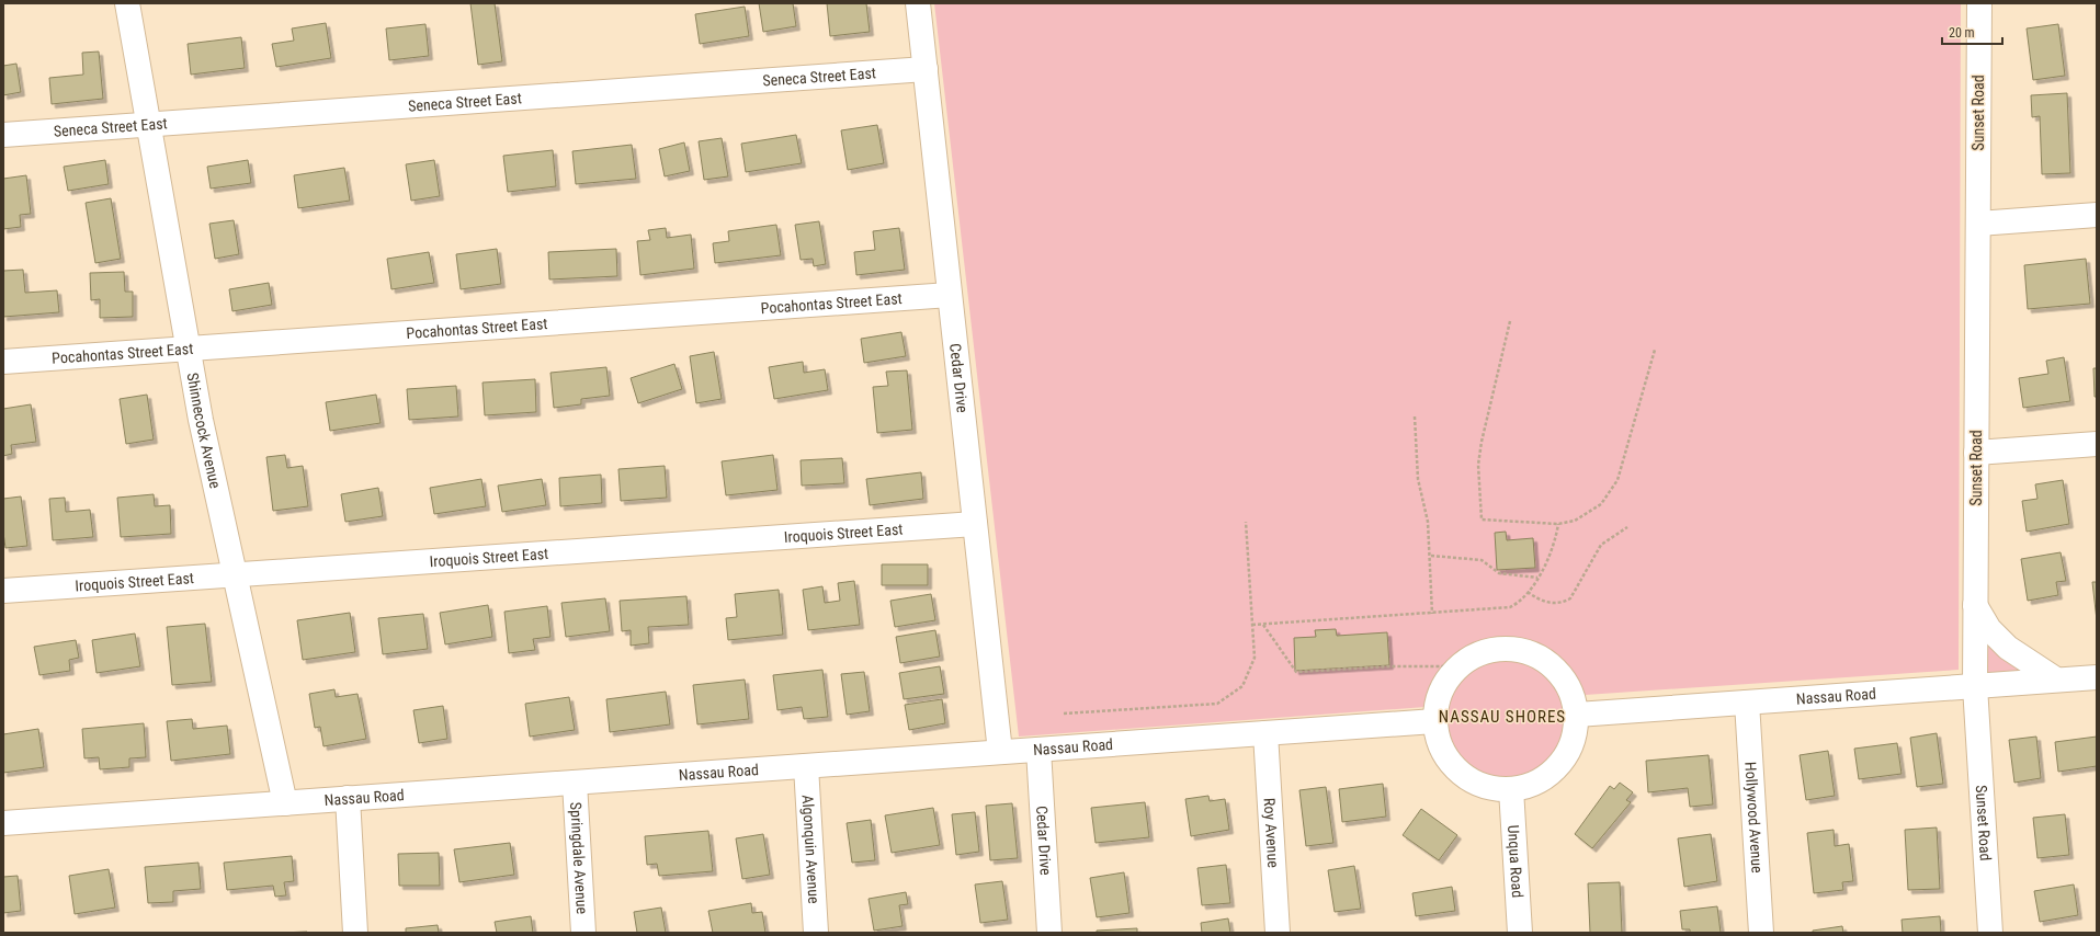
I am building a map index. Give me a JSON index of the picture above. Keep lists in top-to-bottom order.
{
  "streets": {
    "street": [
      "Seneca Street East",
      "Sunset Road",
      "Pocahontas Street East",
      "Cedar Drive",
      "Shinnecock Avenue",
      "Iroquois Street East",
      "Nassau Road",
      "Hollywood Avenue",
      "Roy Avenue",
      "Algonquin Avenue",
      "Springdale Avenue",
      "Unqua Road"
    ]
  },
  "crossings": [
    ["Seneca Street East", "Cedar Drive"],
    ["Seneca Street East", "Shinnecock Avenue"],
    ["Sunset Road", "Nassau Road"],
    ["Pocahontas Street East", "Cedar Drive"],
    ["Pocahontas Street East", "Shinnecock Avenue"],
    ["Cedar Drive", "Iroquois Street East"],
    ["Cedar Drive", "Nassau Road"],
    ["Shinnecock Avenue", "Iroquois Street East"],
    ["Shinnecock Avenue", "Nassau Road"],
    ["Nassau Road", "Hollywood Avenue"],
    ["Nassau Road", "Roy Avenue"],
    ["Nassau Road", "Algonquin Avenue"],
    ["Nassau Road", "Springdale Avenue"],
    ["Nassau Road", "Unqua Road"]
  ],
  "districts": ["NASSAU SHORES"],
  "scale_bar": "20 m"
}
